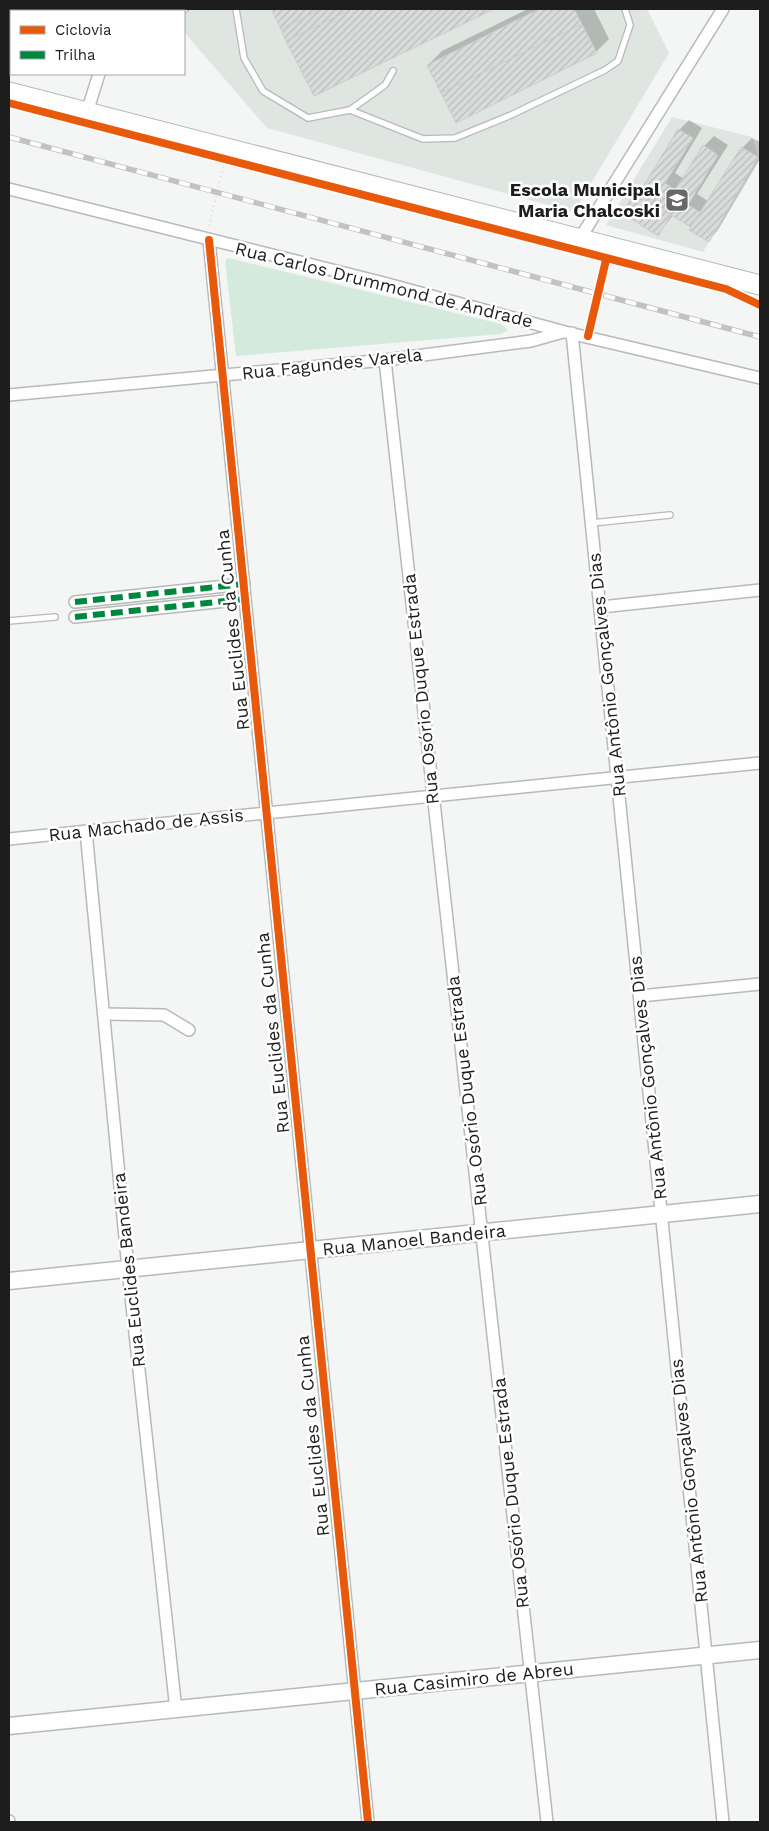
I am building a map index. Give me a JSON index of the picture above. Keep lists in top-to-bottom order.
{
  "streets": {
    "street": [
      "Rua Carlos Drummond de Andrade",
      "Rua Fagundes Varela",
      "Rua Euclides da Cunha",
      "Rua Antônio Gonçalves Dias",
      "Rua Osório Duque Estrada",
      "Rua Machado de Assis",
      "Rua Manoel Bandeira",
      "Rua Euclides Bandeira",
      "Rua Casimiro de Abreu"
    ]
  },
  "crossings": [
    ["Rua Carlos Drummond de Andrade", "Rua Fagundes Varela"],
    ["Rua Carlos Drummond de Andrade", "Rua Euclides da Cunha"],
    ["Rua Carlos Drummond de Andrade", "Rua Antônio Gonçalves Dias"],
    ["Rua Fagundes Varela", "Rua Euclides da Cunha"],
    ["Rua Fagundes Varela", "Rua Antônio Gonçalves Dias"],
    ["Rua Fagundes Varela", "Rua Osório Duque Estrada"],
    ["Rua Euclides da Cunha", "Rua Machado de Assis"],
    ["Rua Euclides da Cunha", "Rua Manoel Bandeira"],
    ["Rua Euclides da Cunha", "Rua Casimiro de Abreu"],
    ["Rua Antônio Gonçalves Dias", "Rua Machado de Assis"],
    ["Rua Antônio Gonçalves Dias", "Rua Manoel Bandeira"],
    ["Rua Antônio Gonçalves Dias", "Rua Casimiro de Abreu"],
    ["Rua Osório Duque Estrada", "Rua Machado de Assis"],
    ["Rua Osório Duque Estrada", "Rua Manoel Bandeira"],
    ["Rua Osório Duque Estrada", "Rua Casimiro de Abreu"],
    ["Rua Machado de Assis", "Rua Euclides Bandeira"],
    ["Rua Manoel Bandeira", "Rua Euclides Bandeira"],
    ["Rua Euclides Bandeira", "Rua Casimiro de Abreu"]
  ],
  "places": {
    "school or university": ["Escola Municipal Maria Chalcoski"]
  },
  "legend": ["Ciclovia", "Trilha"]
}
